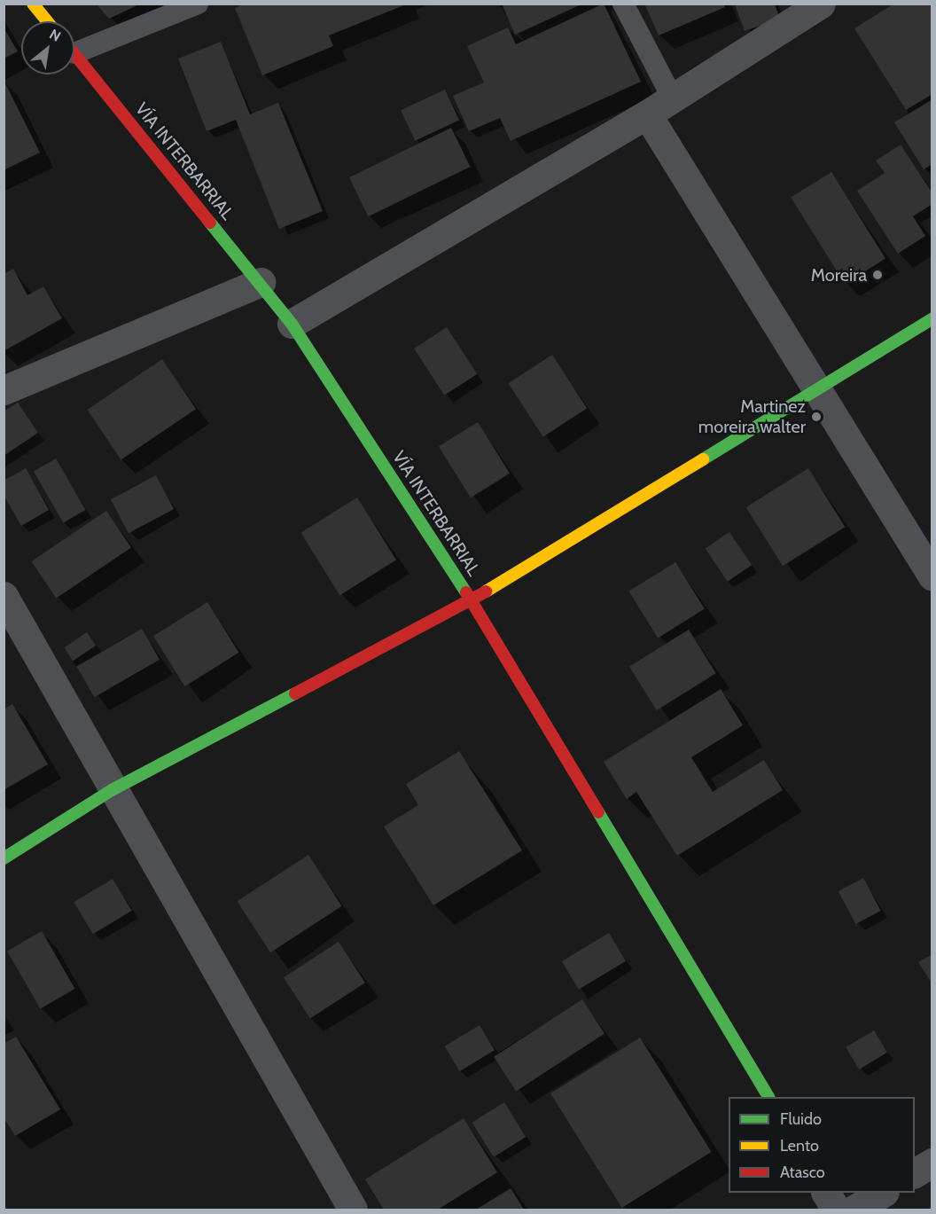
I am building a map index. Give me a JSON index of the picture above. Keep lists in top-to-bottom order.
{
  "streets": {
    "main road": ["VÍA INTERBARRIAL"]
  },
  "places": ["Moreira", "Martinez moreira walter"],
  "legend": ["Fluido", "Lento", "Atasco"],
  "north": "top right"
}
